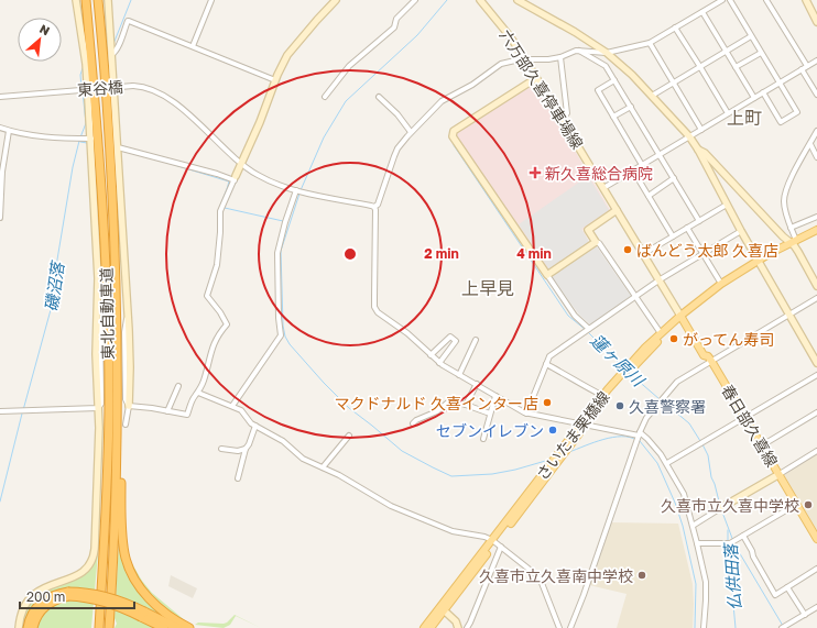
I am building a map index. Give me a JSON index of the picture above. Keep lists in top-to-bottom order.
{
  "streets": {
    "highway": ["東北自動車道"],
    "main road": ["春日部久喜線", "さいたま栗橋線"],
    "street": ["東谷橋", "六万部久喜停車場線"]
  },
  "crossings": [
    ["六万部久喜停車場線", "春日部久喜線"],
    ["六万部久喜停車場線", "さいたま栗橋線"],
    ["春日部久喜線", "さいたま栗橋線"]
  ],
  "districts": ["上町", "上早見"],
  "water": ["磯沼落", "蓮ヶ原川", "仏供田落"],
  "places": {
    "health": ["新久喜総合病院"],
    "other": [
      "ばんどう太郎 久喜店",
      "がってん寿司",
      "マクドナルド 久喜インター店",
      "久喜警察署",
      "セブンイレブン",
      "久喜市立久喜中学校",
      "久喜市立久喜南中学校"
    ]
  },
  "scale_bar": "200 m",
  "north": "top right",
  "rings": ["2 min", "4 min"]
}
